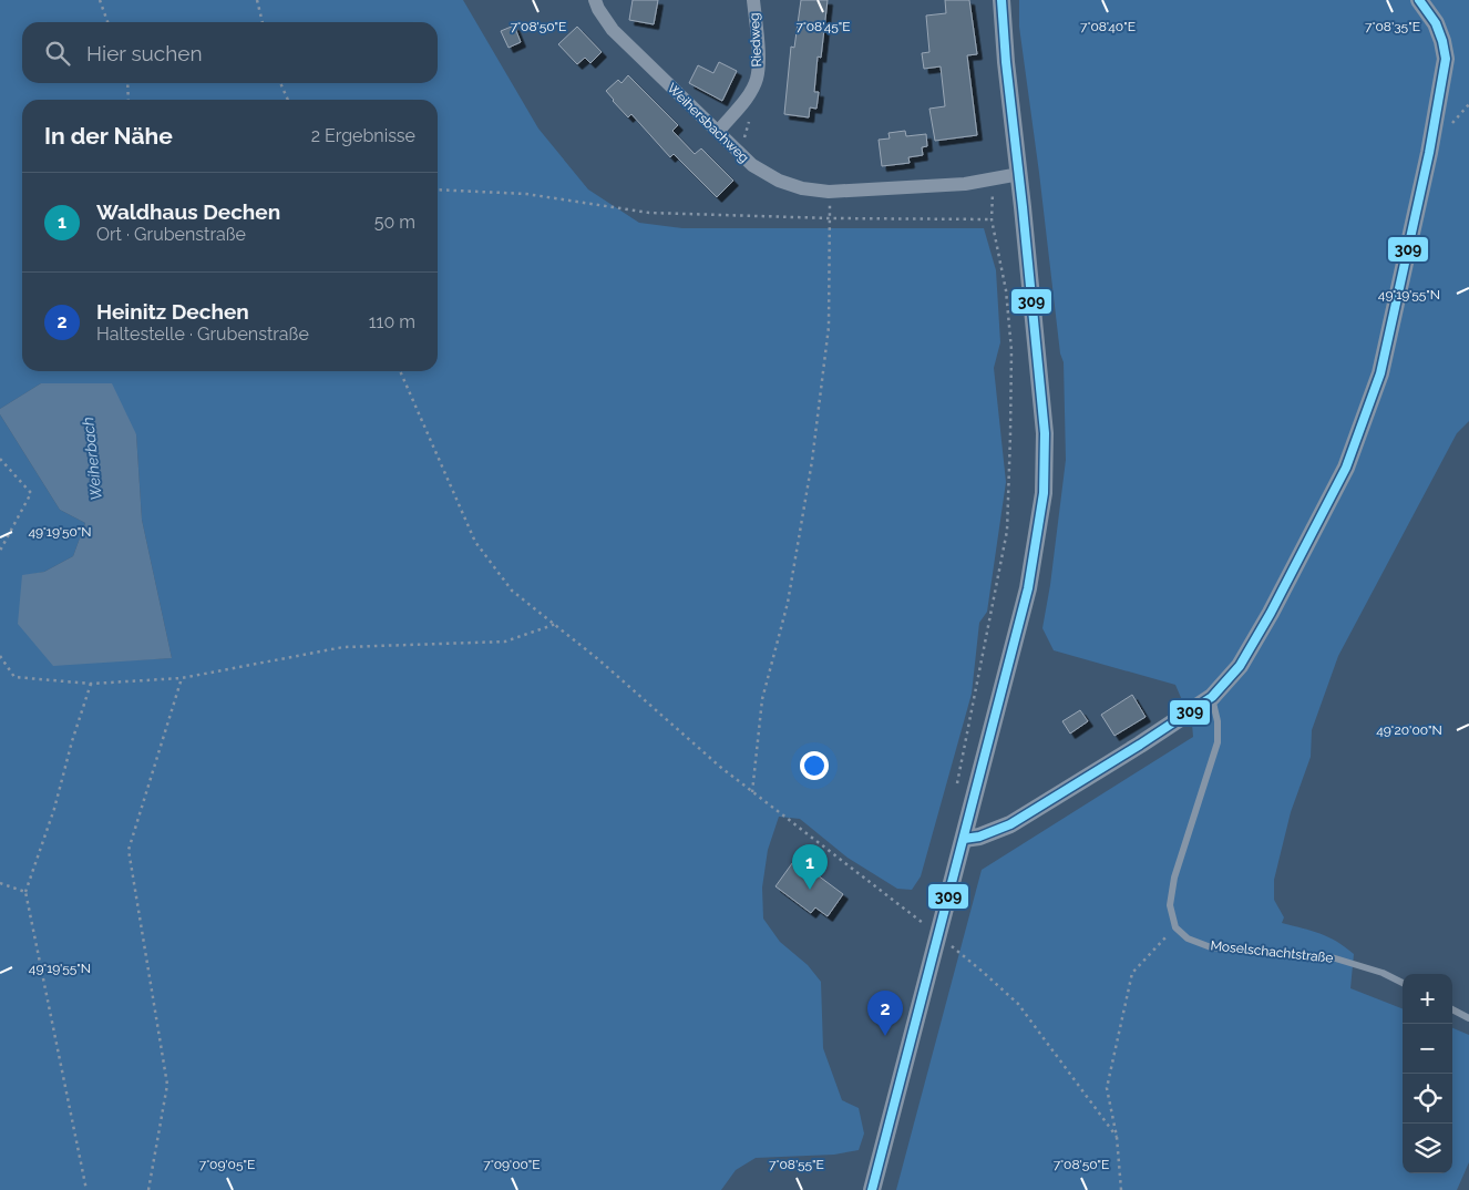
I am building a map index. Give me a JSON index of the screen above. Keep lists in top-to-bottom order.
{
  "streets": {
    "street": ["Riedweg", "Weihersbachweg"],
    "lane": ["Moselschachtstraße"]
  },
  "crossings": [
    ["Riedweg", "Weihersbachweg"]
  ],
  "water": ["Weiherbach"],
  "lines": ["transit line 309"],
  "page": {
    "search": "Hier suchen",
    "heading": ["In der Nähe", "2 Ergebnisse"],
    "list": [
      {
        "mark": "1",
        "name": "Waldhaus Dechen",
        "note": "Ort · Grubenstraße",
        "value": "50 m"
      },
      {
        "mark": "2",
        "name": "Heinitz Dechen",
        "note": "Haltestelle · Grubenstraße",
        "value": "110 m"
      }
    ],
    "pins": ["1", "2"],
    "map_buttons": ["+", "−"]
  },
  "coordinates": [
    "7°08'50\"E",
    "7°08'45\"E",
    "7°08'40\"E",
    "7°08'35\"E",
    "49°19'55\"N",
    "49°19'50\"N",
    "49°20'00\"N",
    "7°09'05\"E",
    "7°09'00\"E",
    "7°08'55\"E"
  ]
}
